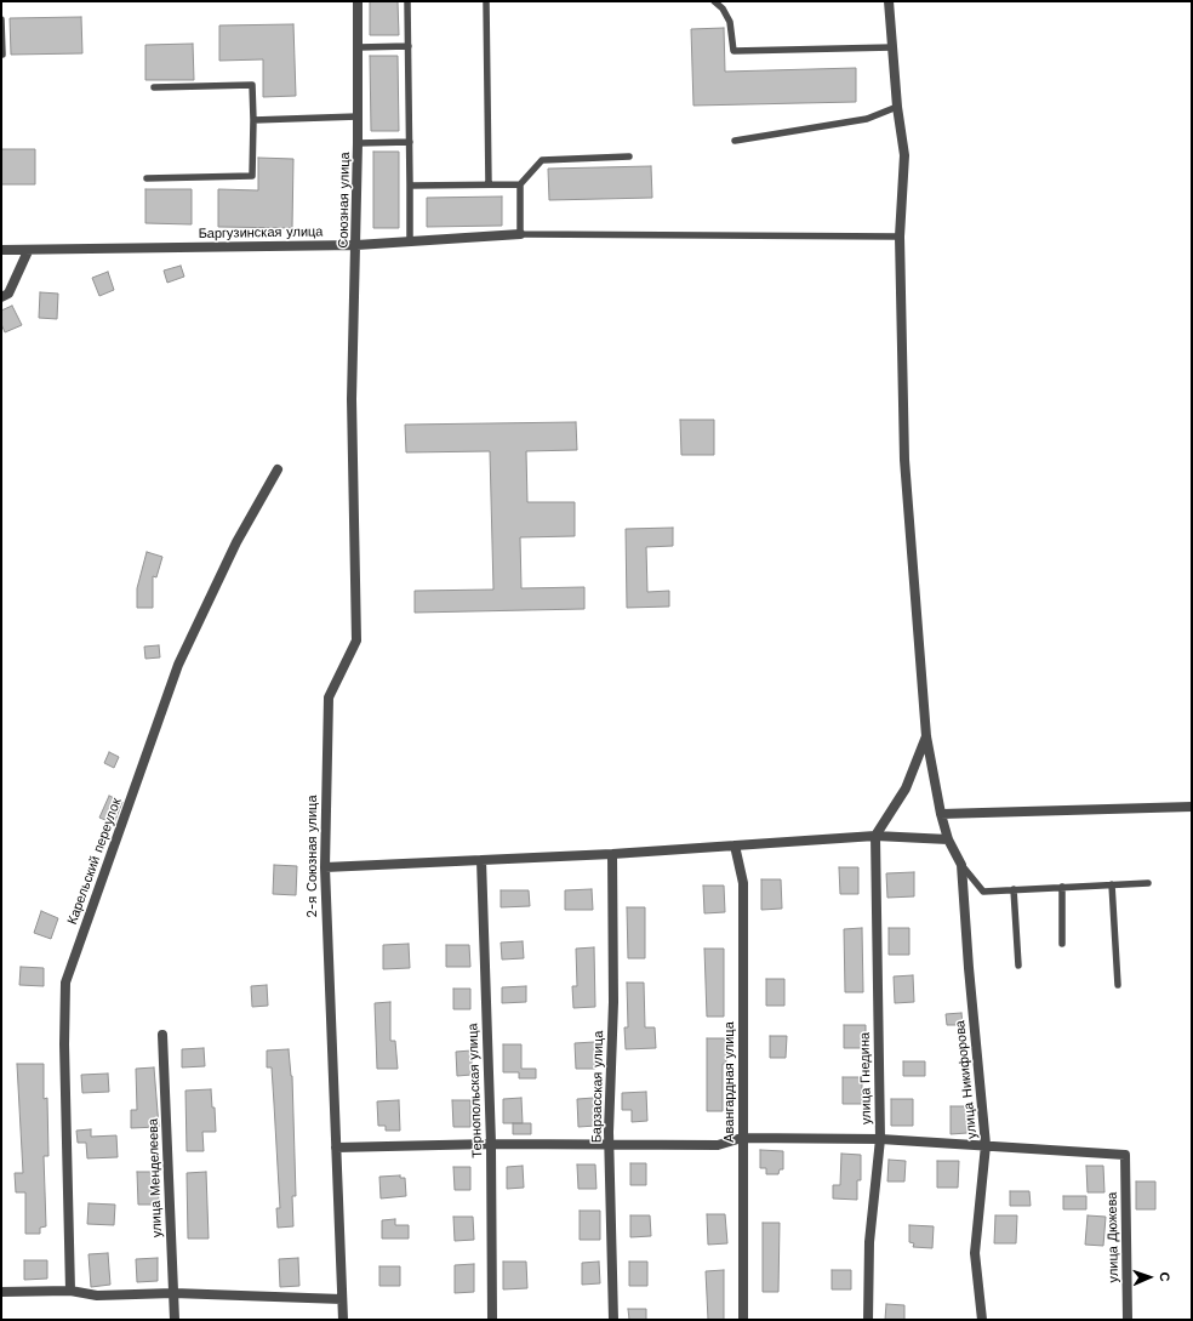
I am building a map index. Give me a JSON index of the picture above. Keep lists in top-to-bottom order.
{
  "streets": {
    "street": [
      "Союзная улица",
      "Баргузинская улица",
      "2-я Союзная улица",
      "Карельский переулок",
      "улица Гнедина",
      "улица Никифорова",
      "Авангардная улица",
      "Барзасская улица",
      "Тернопольская улица",
      "улица Менделеева",
      "улица Дюжева"
    ]
  },
  "crossings": [
    ["Союзная улица", "Баргузинская улица"],
    ["Союзная улица", "2-я Союзная улица"],
    ["улица Никифорова", "улица Дюжева"]
  ],
  "north": "right"
}
